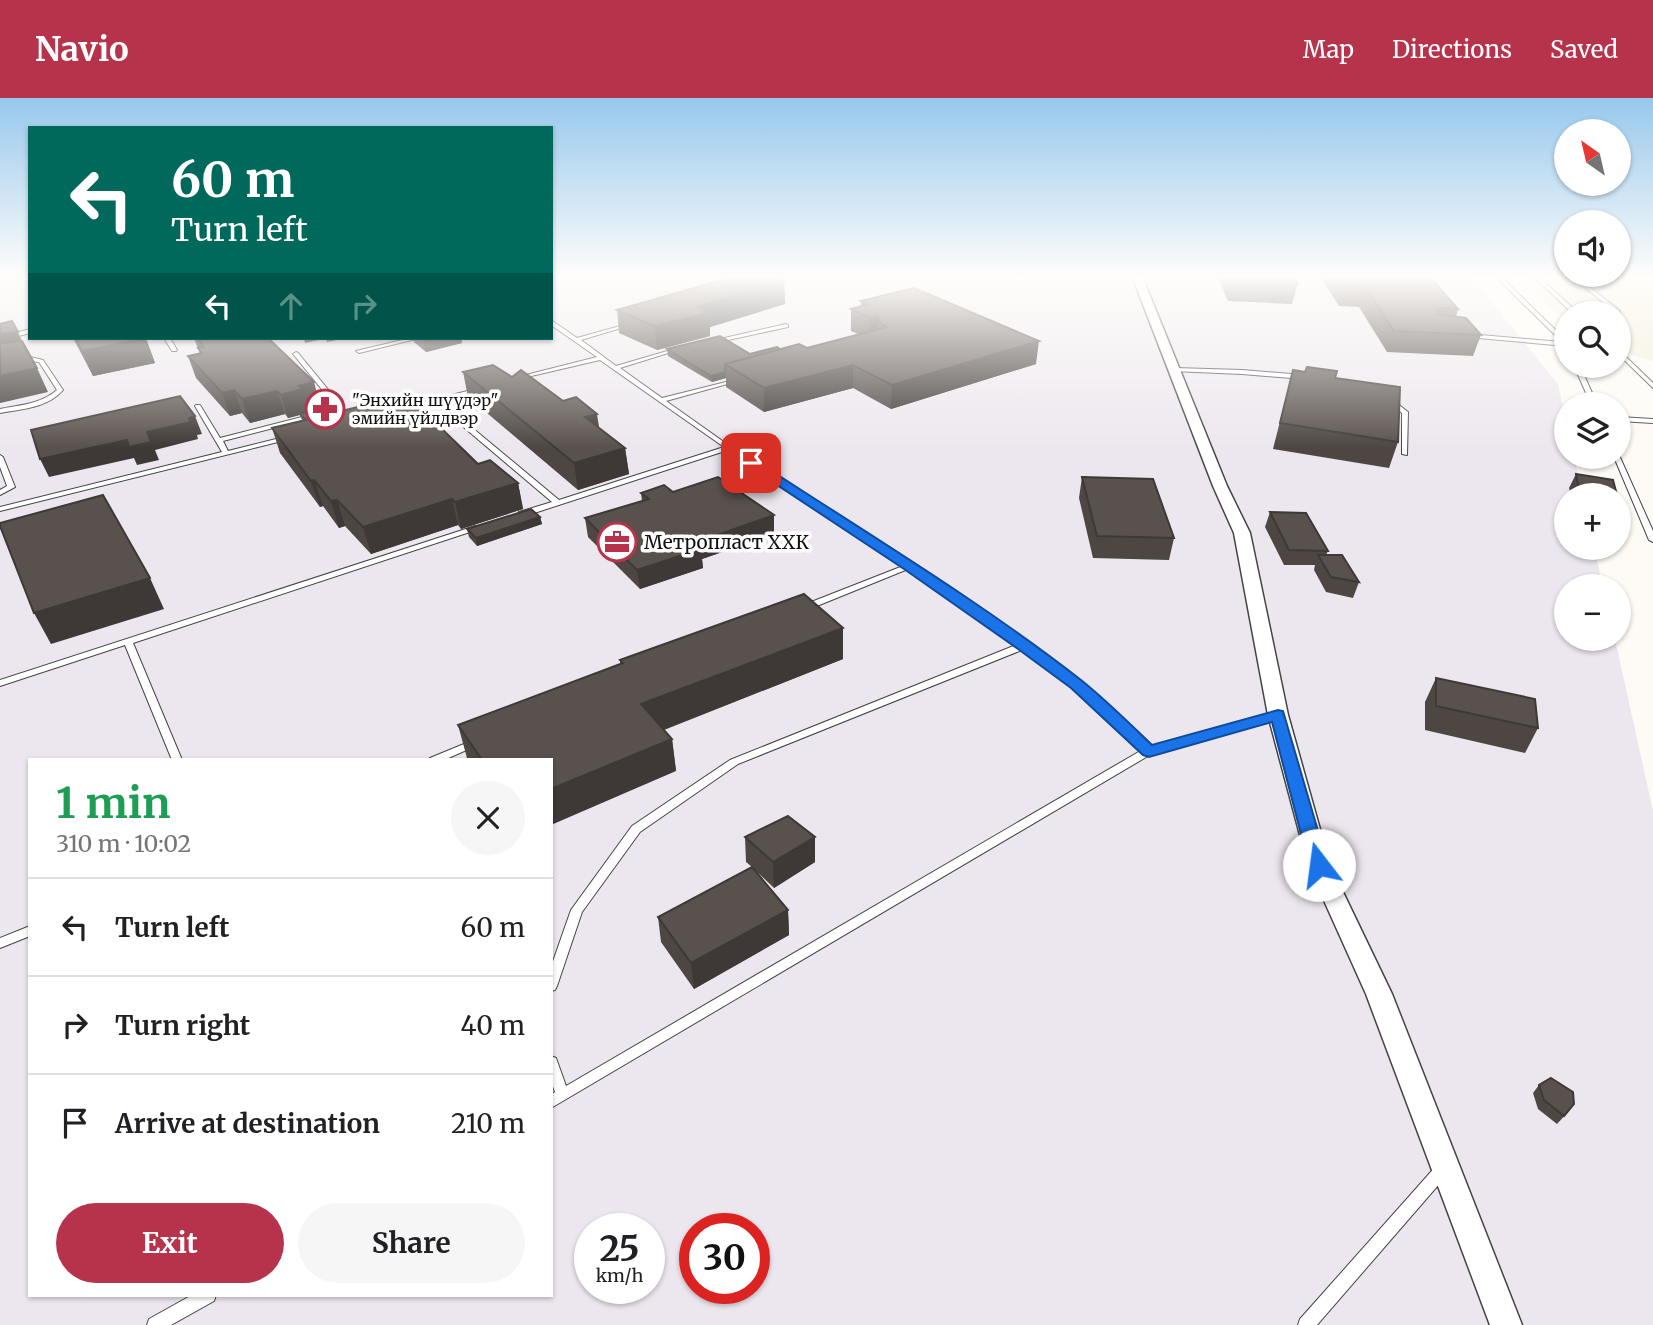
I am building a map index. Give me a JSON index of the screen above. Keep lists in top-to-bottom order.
{
  "places": {
    "pharmacy": ["\"Энхийн шүүдэр\" эмийн үйлдвэр"],
    "office": ["Метропласт ХХК"]
  },
  "north": "top left",
  "page": {
    "header": "Navio",
    "nav": ["Map", "Directions", "Saved"],
    "map_buttons": ["+", "−"],
    "turn": ["60 m", "Turn left"],
    "heading": ["1 min", "310 m · 10:02"],
    "list": [
      {
        "name": "Turn left",
        "value": "60 m"
      },
      {
        "name": "Turn right",
        "value": "40 m"
      },
      {
        "name": "Arrive at destination",
        "value": "210 m"
      }
    ],
    "buttons": ["Exit", "Share"],
    "speed": "25 km/h",
    "limit": "30"
  }
}
